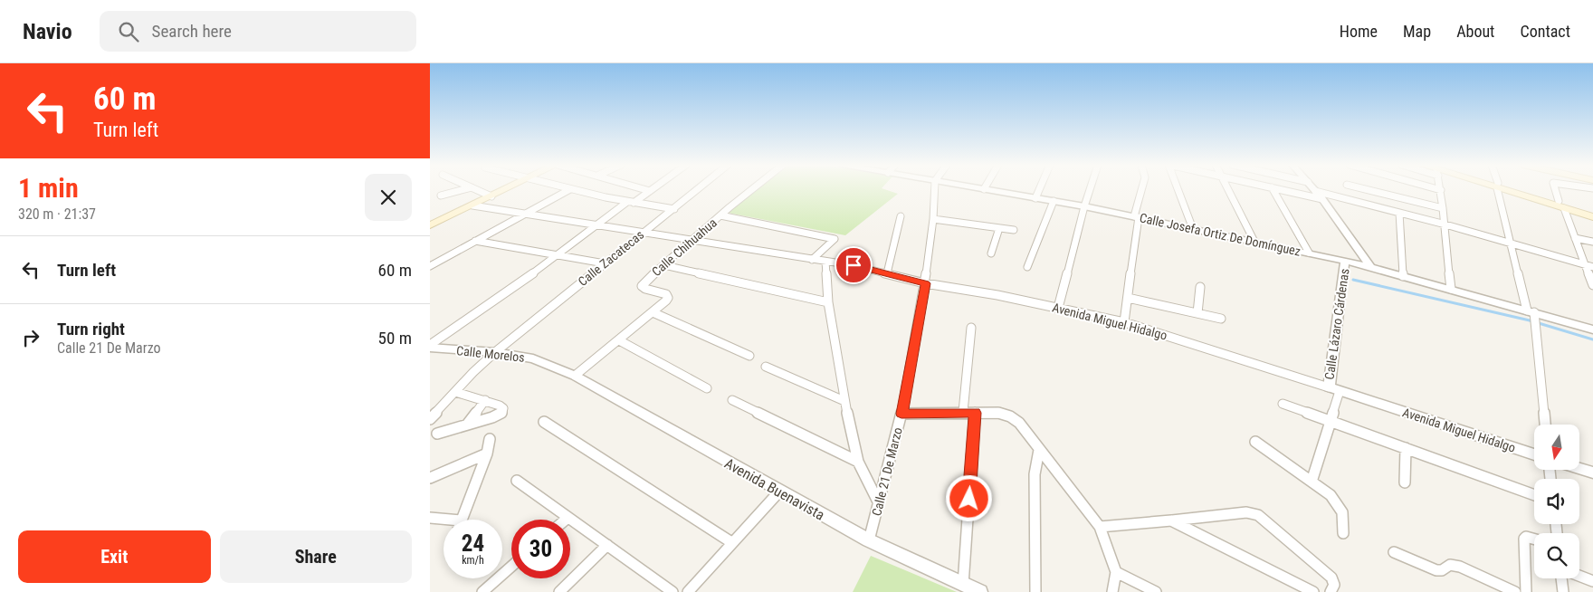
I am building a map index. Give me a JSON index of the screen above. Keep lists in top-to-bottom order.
{
  "streets": {
    "street": [
      "Calle Josefa Ortiz De Domínguez",
      "Calle Chihuahua",
      "Calle Zacatecas",
      "Avenida Miguel Hidalgo",
      "Calle Lázaro Cárdenas",
      "Calle Morelos",
      "Calle 21 De Marzo",
      "Avenida Buenavista"
    ]
  },
  "crossings": [
    ["Calle Josefa Ortiz De Domínguez", "Calle Lázaro Cárdenas"],
    ["Calle Chihuahua", "Avenida Miguel Hidalgo"],
    ["Calle Chihuahua", "Calle Morelos"],
    ["Calle Chihuahua", "Avenida Buenavista"],
    ["Calle Zacatecas", "Calle Morelos"],
    ["Avenida Miguel Hidalgo", "Calle Lázaro Cárdenas"],
    ["Avenida Miguel Hidalgo", "Calle 21 De Marzo"],
    ["Calle Morelos", "Avenida Buenavista"],
    ["Calle 21 De Marzo", "Avenida Buenavista"]
  ],
  "north": "bottom",
  "page": {
    "header": "Navio",
    "search": "Search here",
    "nav": [
      "Home",
      "Map",
      "About",
      "Contact"
    ],
    "turn": ["60 m", "Turn left"],
    "heading": ["1 min", "320 m · 21:37"],
    "list": [
      {
        "name": "Turn left",
        "value": "60 m"
      },
      {
        "name": "Turn right",
        "note": "Calle 21 De Marzo",
        "value": "50 m"
      }
    ],
    "speed": "24 km/h",
    "limit": "30",
    "buttons": ["Exit", "Share"]
  }
}
